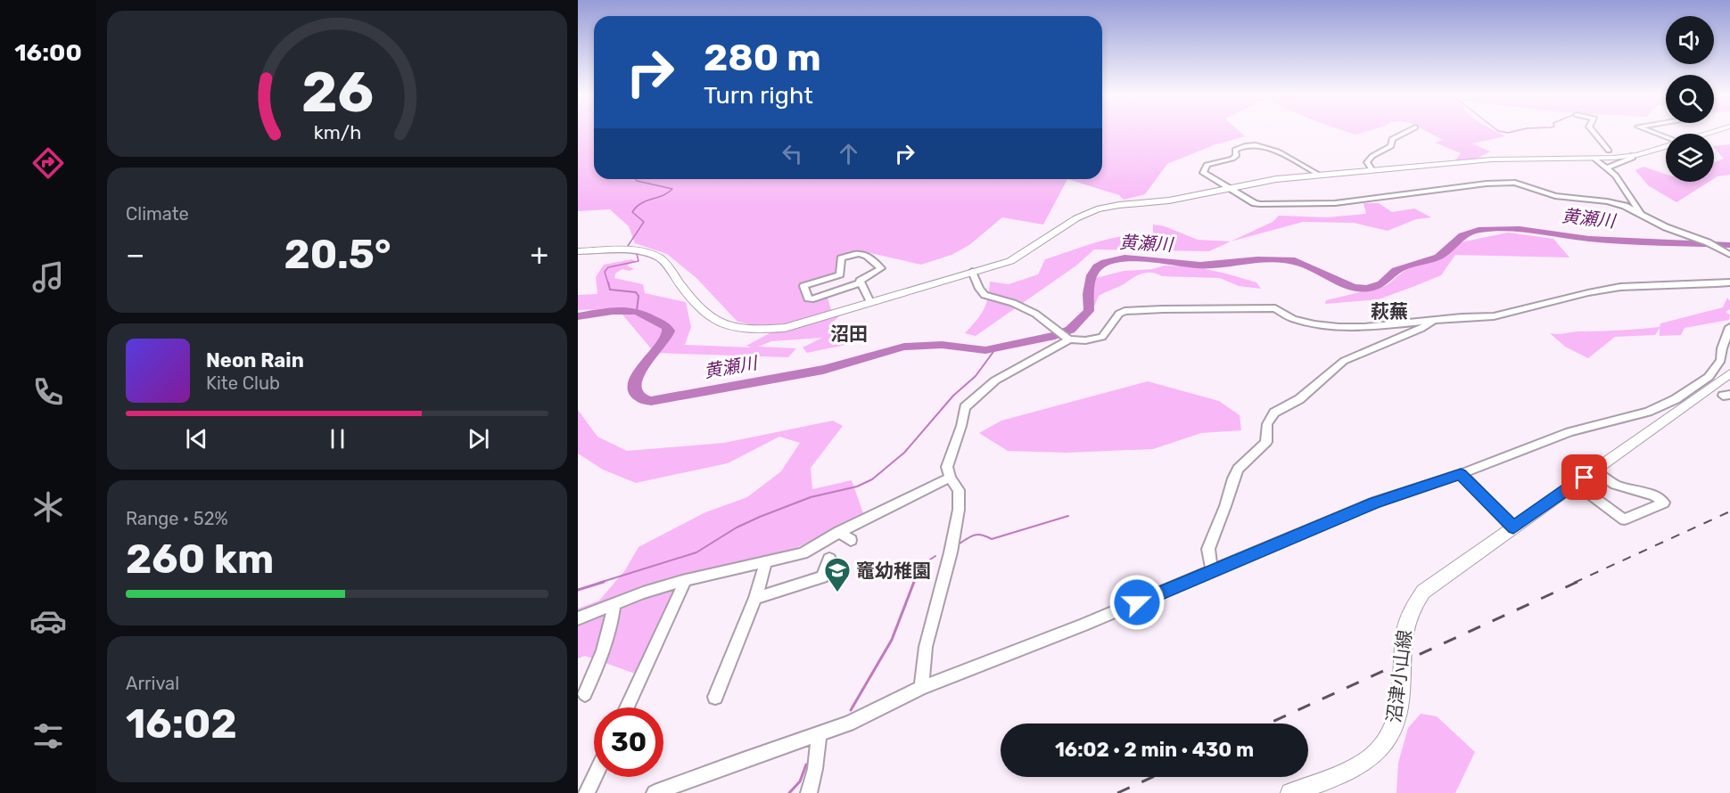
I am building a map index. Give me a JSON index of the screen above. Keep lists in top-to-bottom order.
{
  "streets": {
    "street": ["沼津小山線"]
  },
  "districts": ["萩蕪", "沼田"],
  "water": ["黄瀬川"],
  "places": {
    "school or university": ["竈幼稚園"]
  },
  "page": {
    "tabs": "16:00",
    "turn": ["280 m", "Turn right"],
    "tile": [
      "Climate",
      ["Range · 52%", "260 km"],
      ["Arrival", "16:02"]
    ],
    "heat": ["−", "20.5°", "+"],
    "song": ["Neon Rain", "Kite Club"],
    "limit": "30",
    "trip": "16:02 · 2 min · 430 m",
    "gauge": ["26", "km/h"]
  }
}
